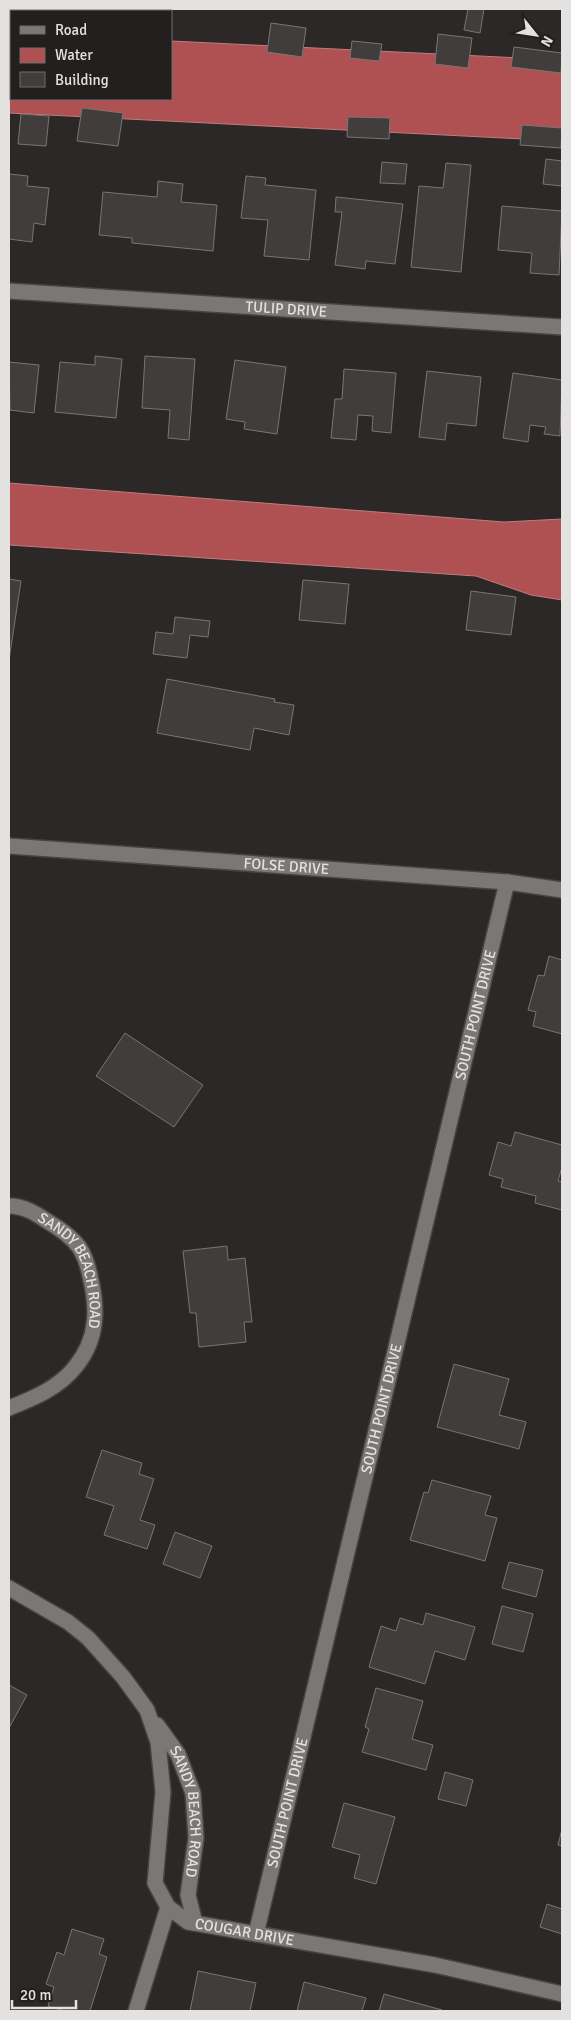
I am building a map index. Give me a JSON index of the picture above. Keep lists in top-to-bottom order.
{
  "streets": {
    "street": [
      "TULIP DRIVE",
      "FOLSE DRIVE",
      "SOUTH POINT DRIVE",
      "SANDY BEACH ROAD",
      "COUGAR DRIVE"
    ]
  },
  "crossings": [
    ["FOLSE DRIVE", "SOUTH POINT DRIVE"],
    ["SOUTH POINT DRIVE", "COUGAR DRIVE"],
    ["SANDY BEACH ROAD", "COUGAR DRIVE"]
  ],
  "legend": ["Road", "Water", "Building"],
  "scale_bar": "20 m",
  "north": "bottom right"
}
